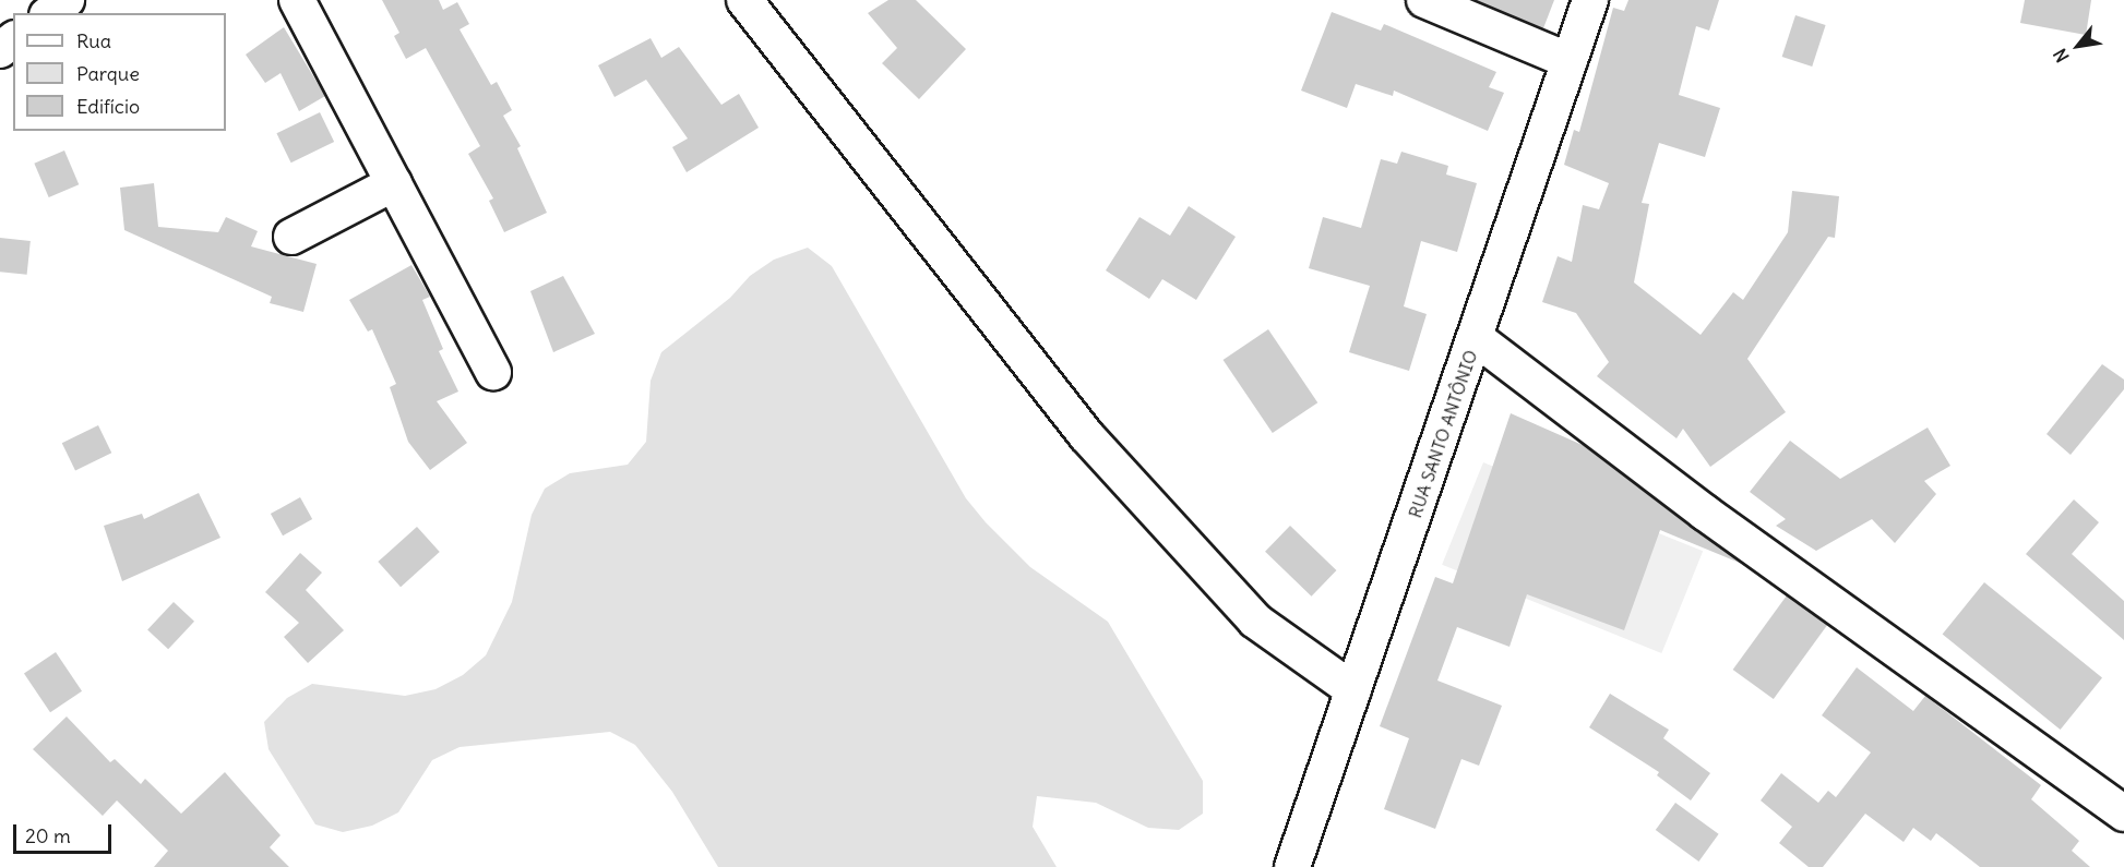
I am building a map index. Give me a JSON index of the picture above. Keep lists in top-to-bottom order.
{
  "streets": {
    "street": ["RUA SANTO ANTÔNIO"]
  },
  "legend": ["Rua", "Parque", "Edifício"],
  "scale_bar": "20 m",
  "north": "bottom left"
}
